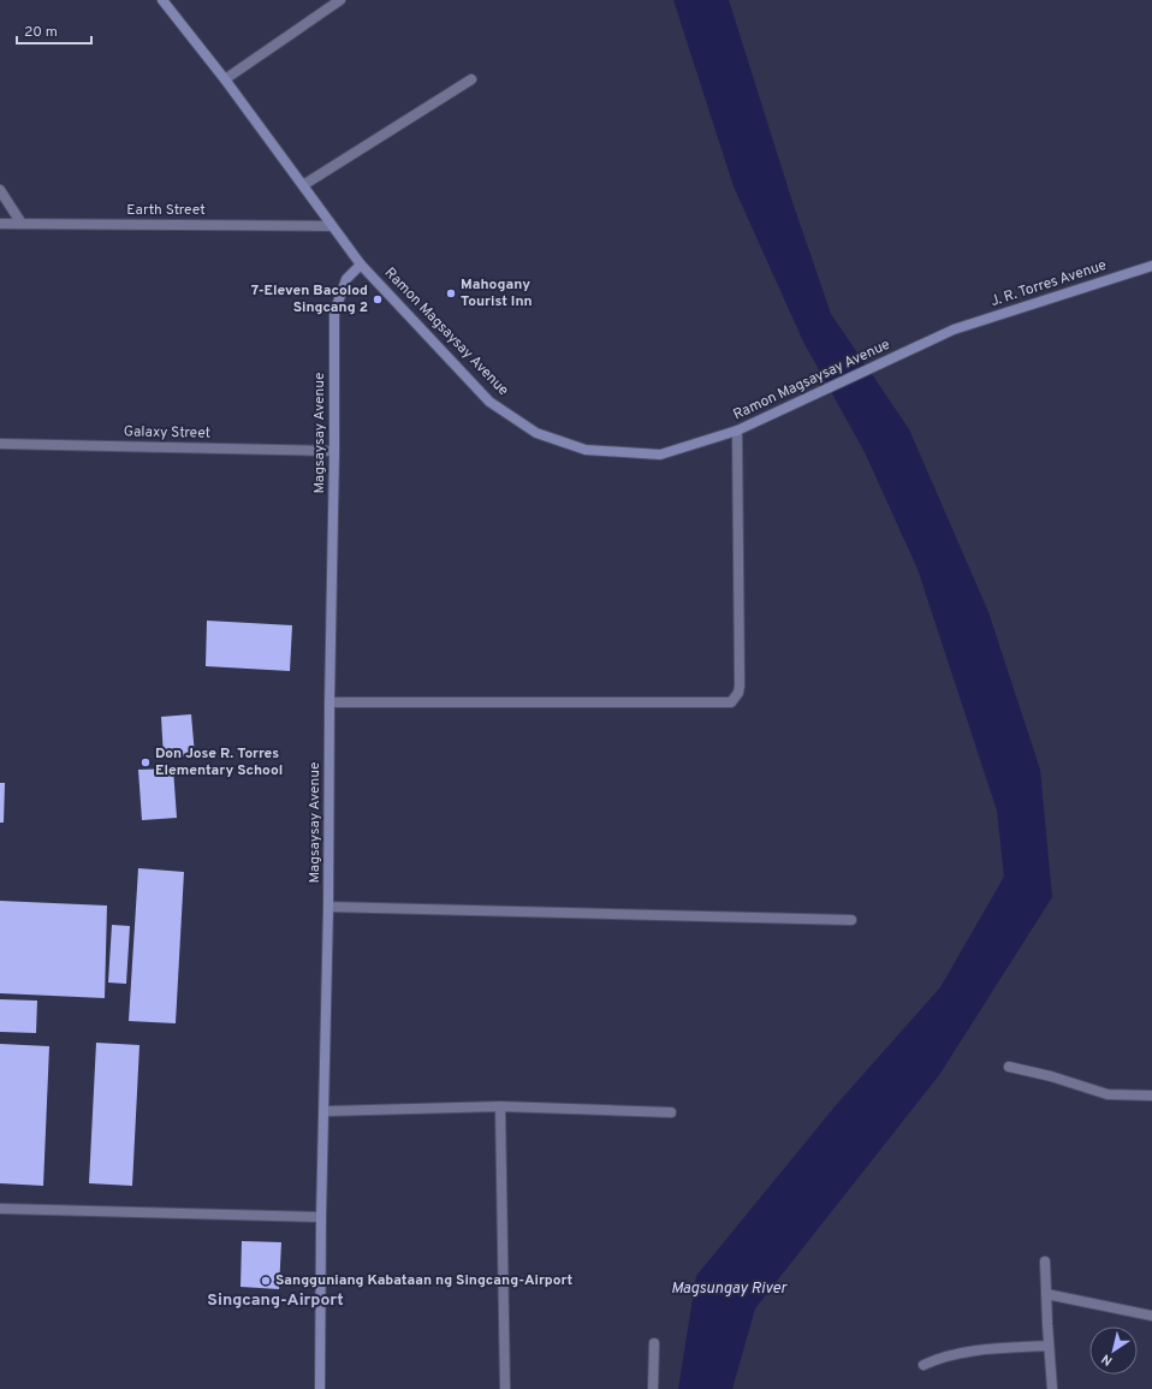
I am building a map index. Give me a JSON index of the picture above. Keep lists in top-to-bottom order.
{
  "streets": {
    "street": [
      "Earth Street",
      "J. R. Torres Avenue",
      "Ramon Magsaysay Avenue",
      "Galaxy Street",
      "Magsaysay Avenue"
    ]
  },
  "crossings": [
    ["Earth Street", "Ramon Magsaysay Avenue"],
    ["J. R. Torres Avenue", "Ramon Magsaysay Avenue"],
    ["Ramon Magsaysay Avenue", "Magsaysay Avenue"],
    ["Galaxy Street", "Magsaysay Avenue"]
  ],
  "districts": ["Singcang-Airport"],
  "water": ["Magsungay River"],
  "places": [
    "Mahogany Tourist Inn",
    "7-Eleven Bacolod Singcang 2",
    "Don Jose R. Torres Elementary School",
    "Sangguniang Kabataan ng Singcang-Airport"
  ],
  "scale_bar": "20 m",
  "north": "bottom left"
}
